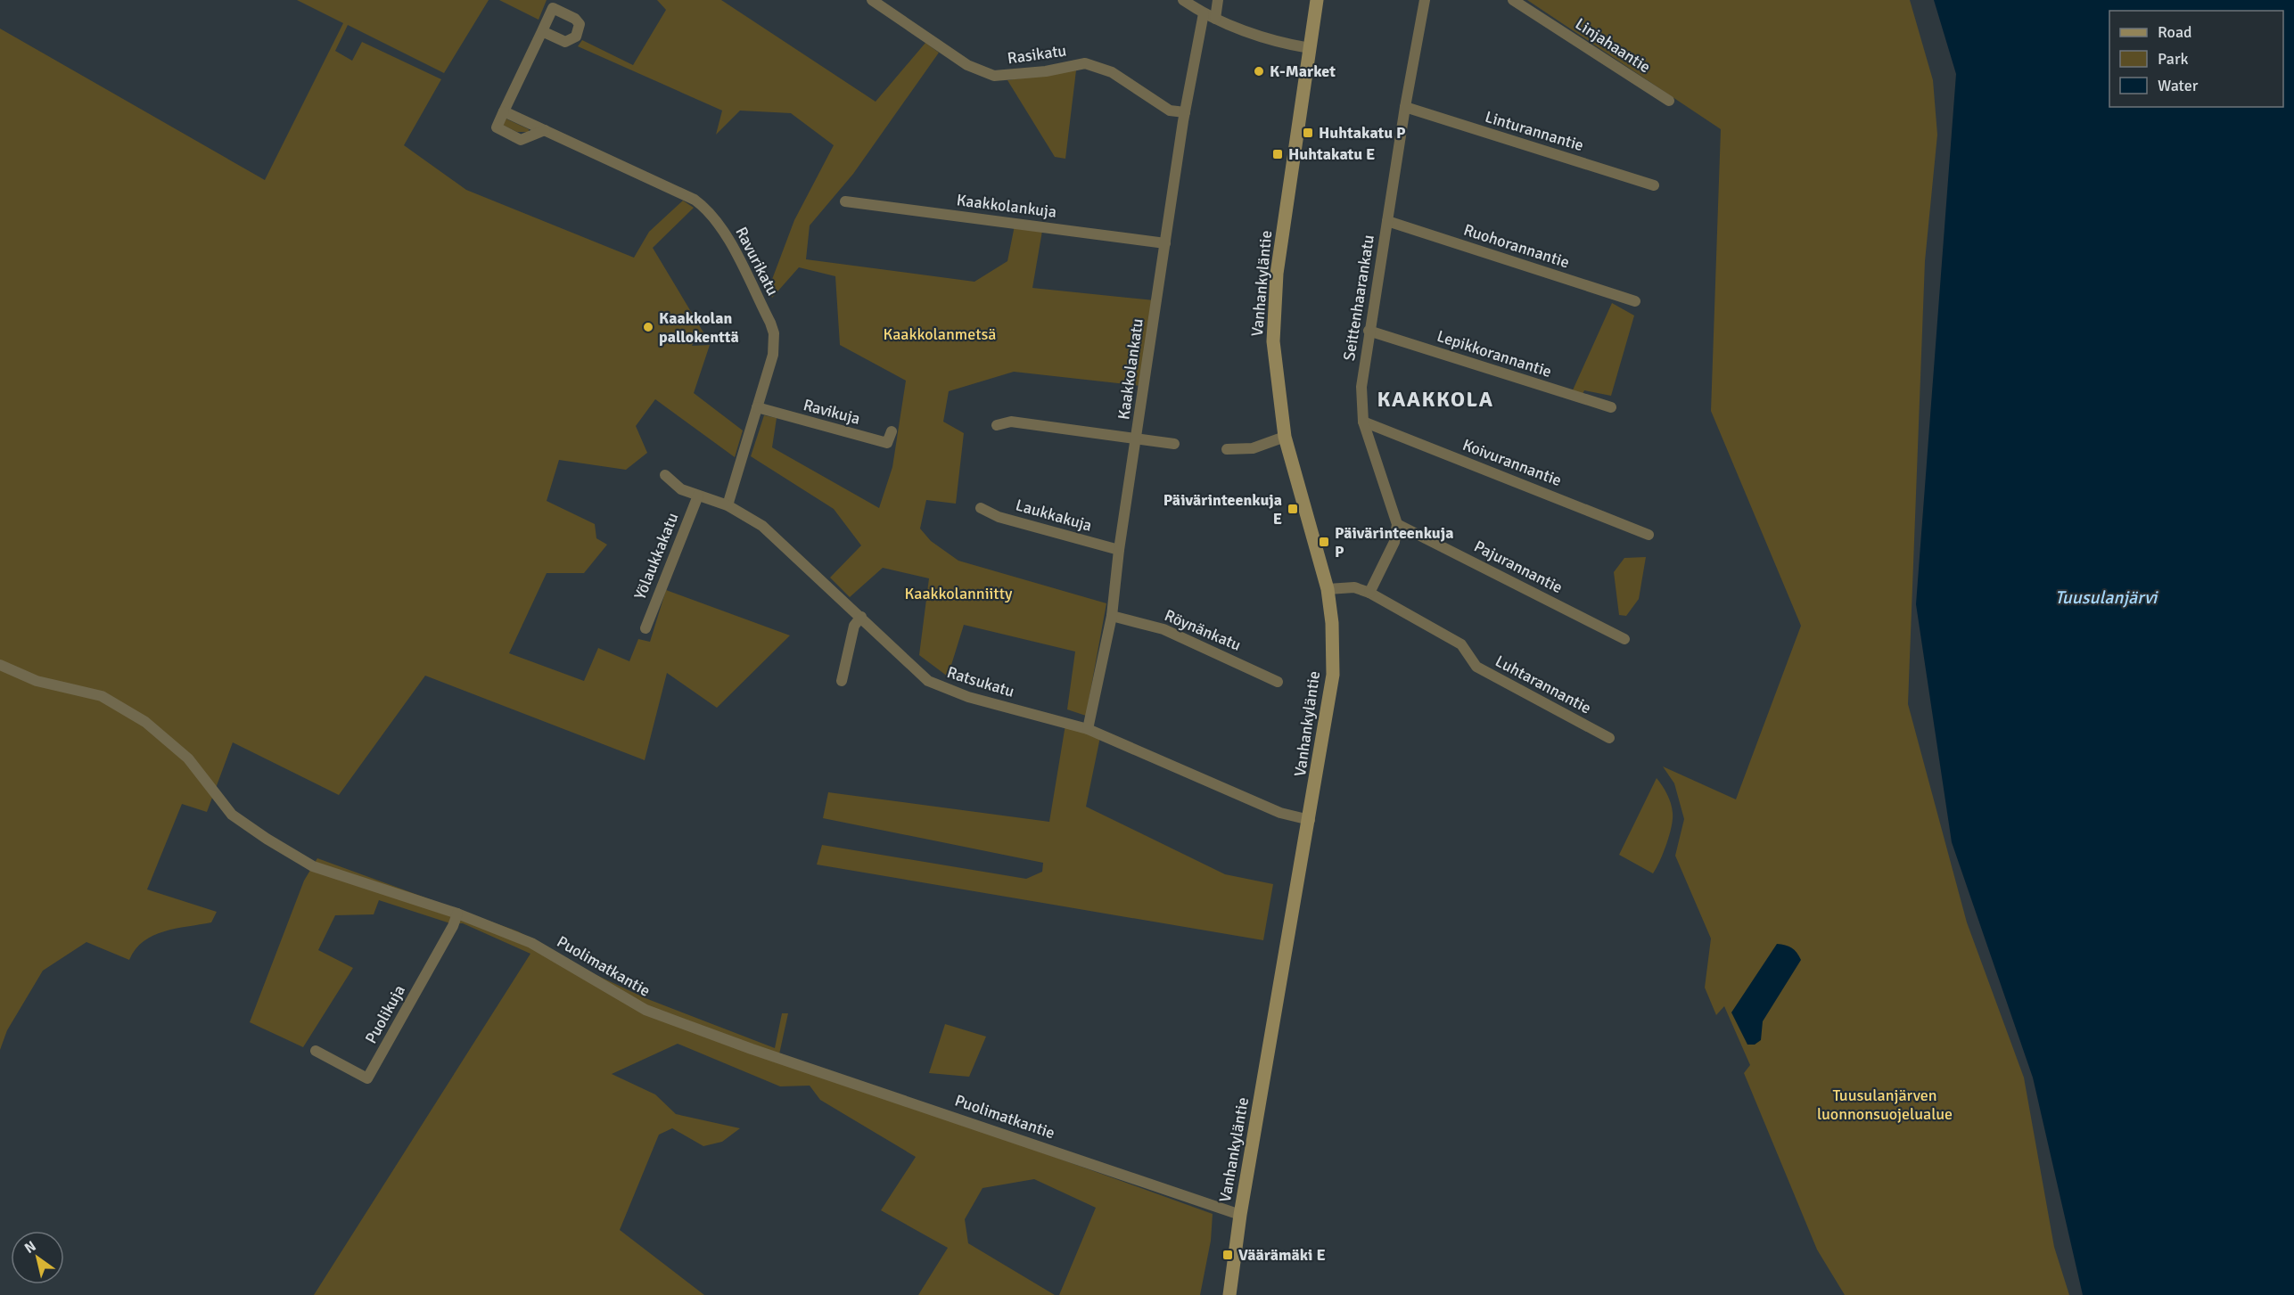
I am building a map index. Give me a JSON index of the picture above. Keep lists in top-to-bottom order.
{
  "streets": {
    "street": [
      "Linjahaantie",
      "Rasikatu",
      "Linturannantie",
      "Kaakkolankuja",
      "Ruohorannantie",
      "Ravurikatu",
      "Vanhankyläntie",
      "Seittenhaarankatu",
      "Lepikkorannantie",
      "Kaakkolankatu",
      "Ravikuja",
      "Koivurannantie",
      "Laukkakuja",
      "Yölaukkakatu",
      "Pajurannantie",
      "Röynänkatu",
      "Ratsukatu",
      "Luhtarannantie",
      "Puolimatkantie",
      "Puolikuja"
    ]
  },
  "crossings": [
    ["Rasikatu", "Kaakkolankatu"],
    ["Linturannantie", "Seittenhaarankatu"],
    ["Kaakkolankuja", "Kaakkolankatu"],
    ["Ruohorannantie", "Seittenhaarankatu"],
    ["Ravurikatu", "Ravikuja"],
    ["Ravurikatu", "Ratsukatu"],
    ["Vanhankyläntie", "Ratsukatu"],
    ["Vanhankyläntie", "Luhtarannantie"],
    ["Vanhankyläntie", "Puolimatkantie"],
    ["Seittenhaarankatu", "Lepikkorannantie"],
    ["Seittenhaarankatu", "Koivurannantie"],
    ["Seittenhaarankatu", "Pajurannantie"],
    ["Kaakkolankatu", "Laukkakuja"],
    ["Kaakkolankatu", "Röynänkatu"],
    ["Kaakkolankatu", "Ratsukatu"],
    ["Yölaukkakatu", "Ratsukatu"],
    ["Puolimatkantie", "Puolikuja"]
  ],
  "districts": ["KAAKKOLA"],
  "water": ["Tuusulanjärvi"],
  "parks": ["Kaakkolanmetsä", "Kaakkolanniitty", "Tuusulanjärven luonnonsuojelualue"],
  "places": {
    "other": ["K-Market", "Kaakkolan pallokenttä"],
    "transit": [
      "Huhtakatu P",
      "Huhtakatu E",
      "Päivärinteenkuja E",
      "Päivärinteenkuja P",
      "Väärämäki E"
    ]
  },
  "legend": ["Road", "Park", "Water"],
  "north": "top left"
}
